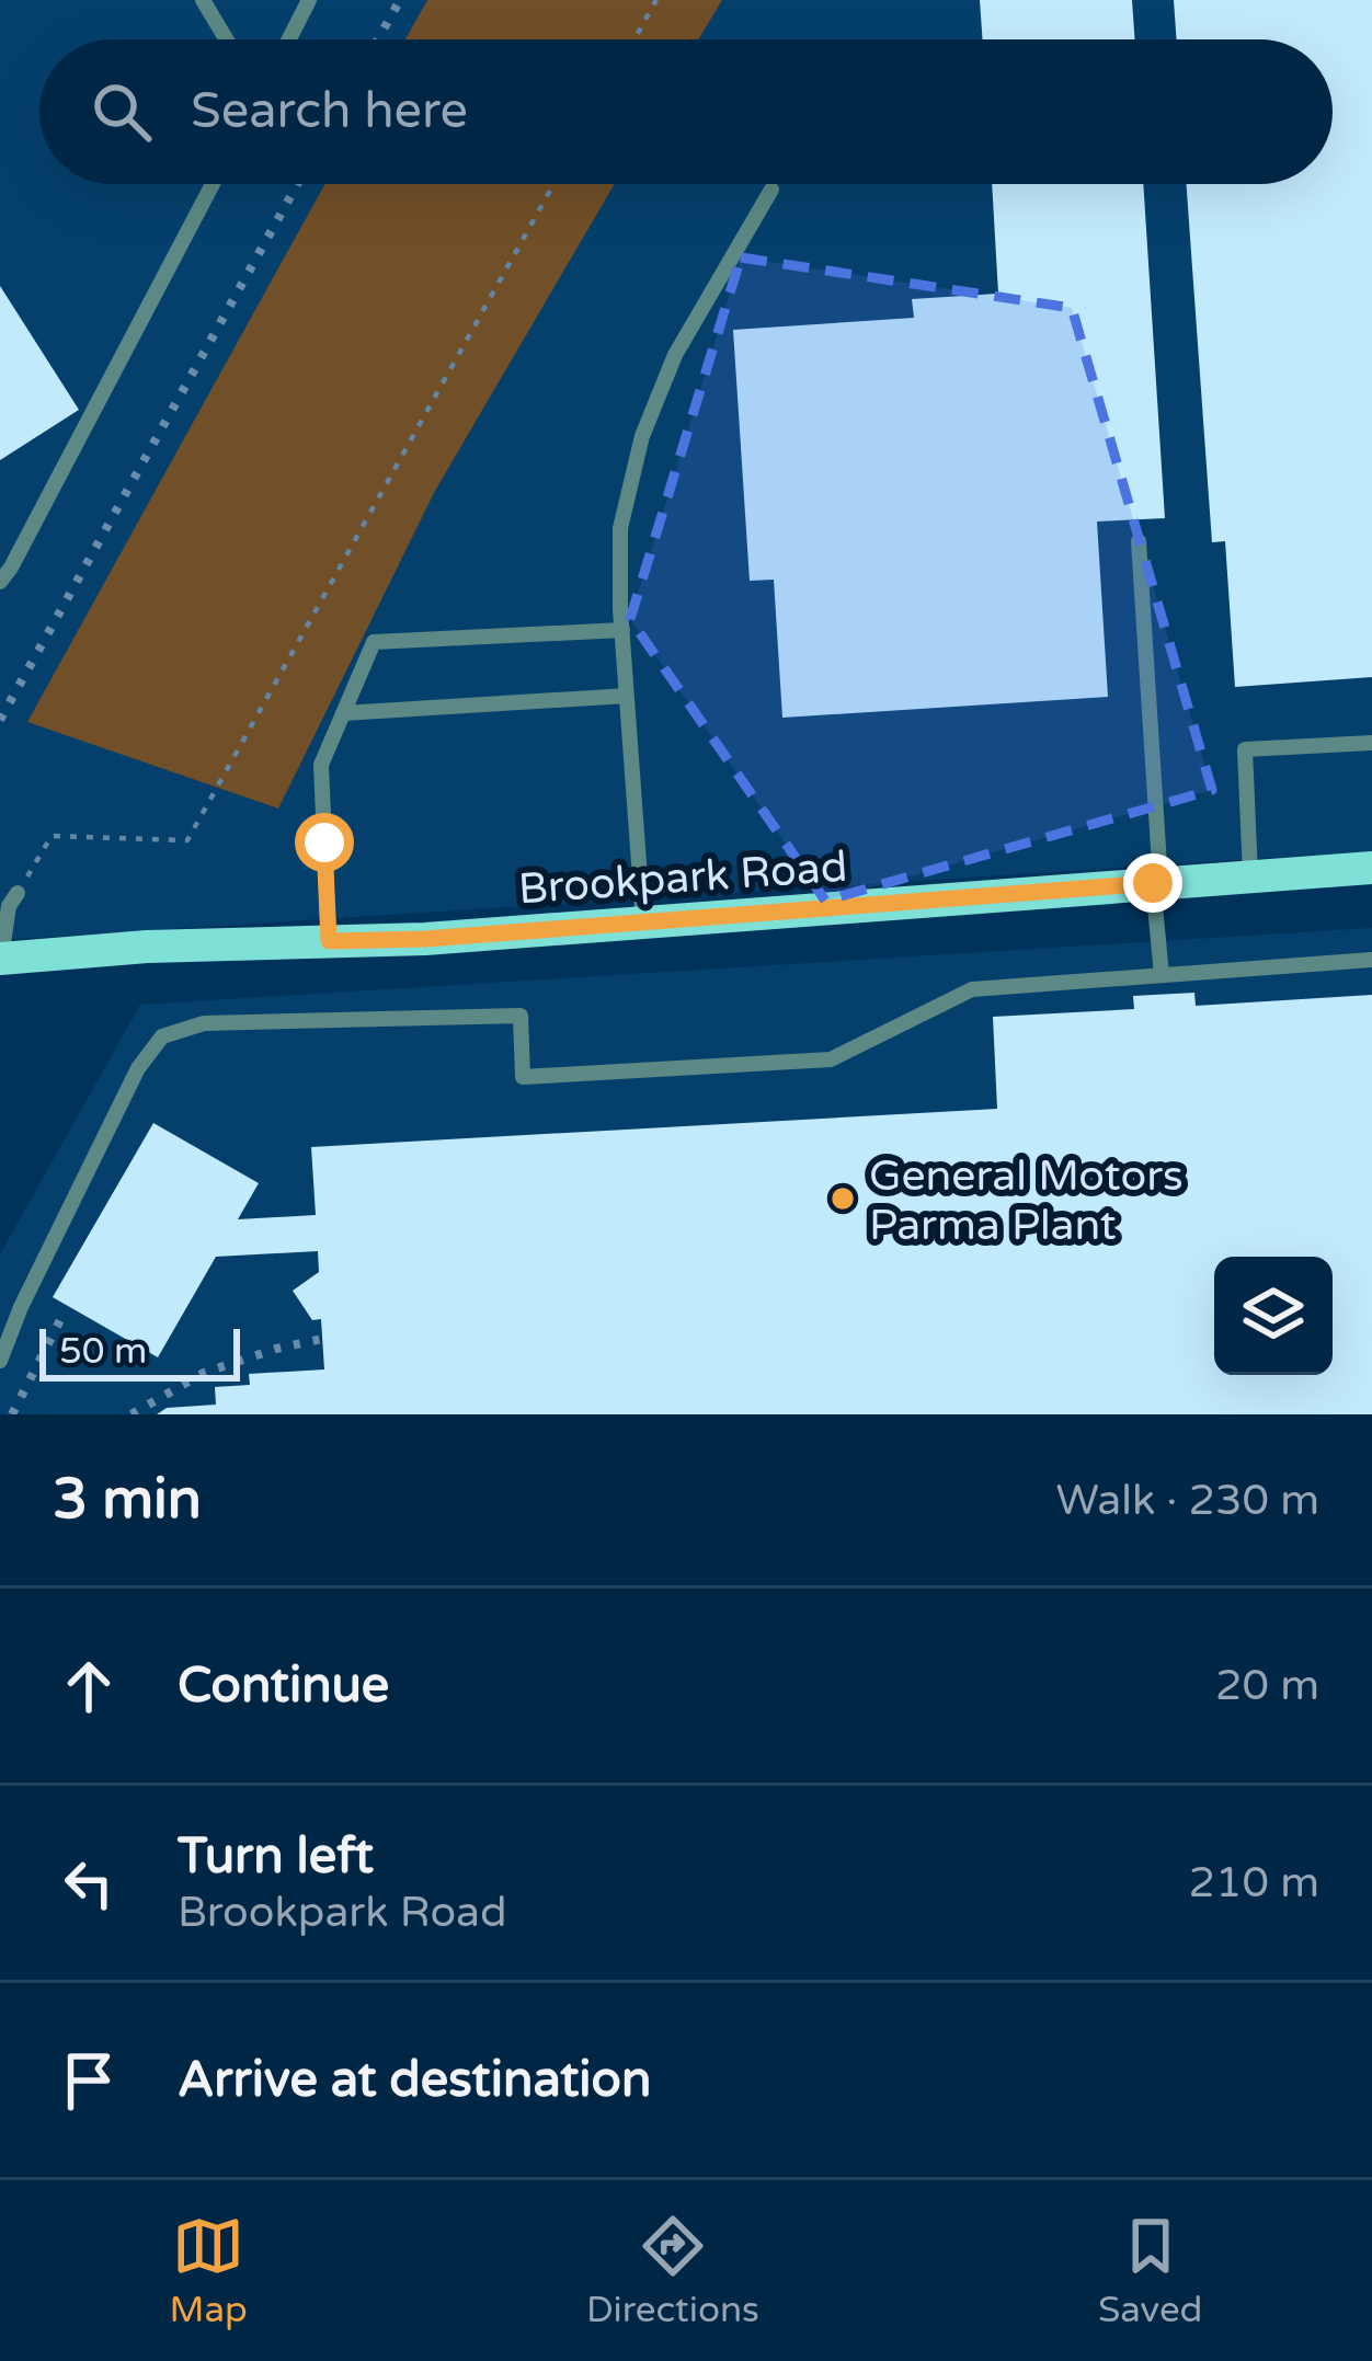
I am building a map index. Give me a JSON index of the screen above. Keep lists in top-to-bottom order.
{
  "streets": {
    "main road": ["Brookpark Road"]
  },
  "places": ["General Motors Parma Plant"],
  "scale_bar": "50 m",
  "page": {
    "search": "Search here",
    "scale": "50 m",
    "heading": ["3 min", "Walk · 230 m"],
    "list": [
      ["Continue", "20 m"],
      ["Turn left", "Brookpark Road", "210 m"],
      "Arrive at destination"
    ],
    "nav": ["Map", "Directions", "Saved"]
  }
}
